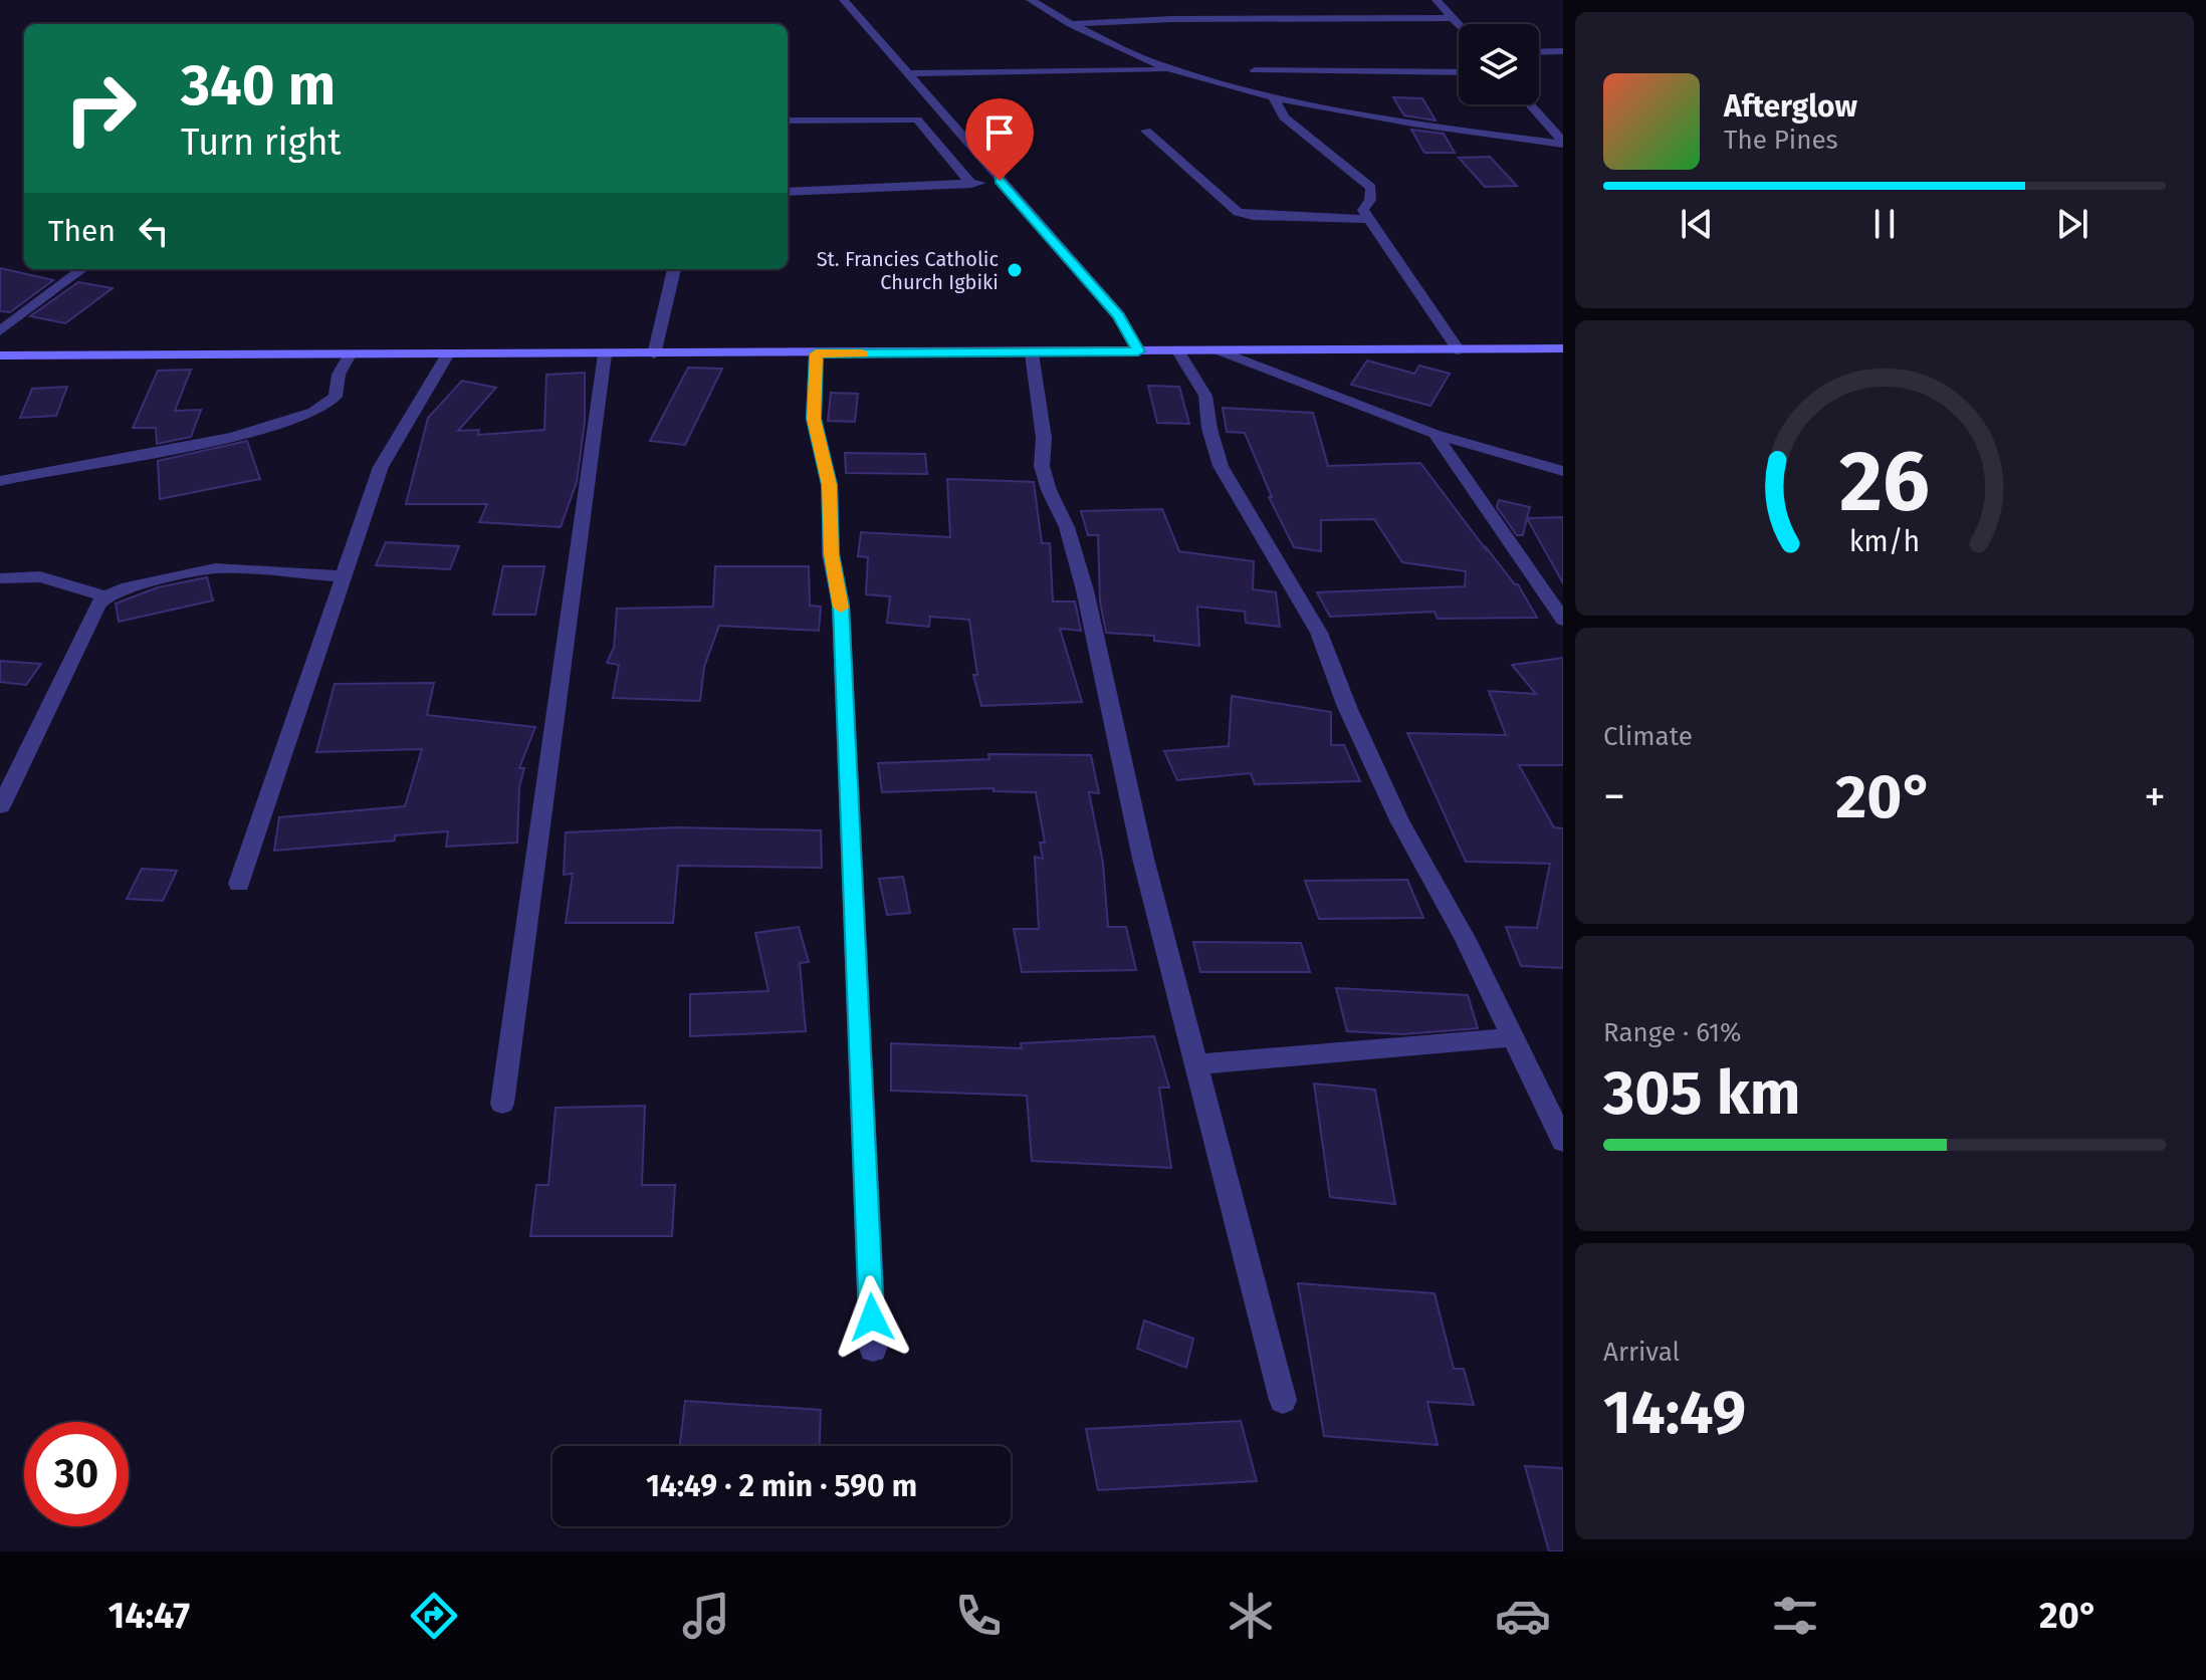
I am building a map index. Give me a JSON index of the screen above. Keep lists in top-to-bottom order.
{
  "places": ["St. Francies Catholic Church Igbiki"],
  "page": {
    "turn": ["340 m", "Turn right"],
    "song": ["Afterglow", "The Pines"],
    "then": "Then",
    "tile": [
      "Climate",
      ["Range · 61%", "305 km"],
      ["Arrival", "14:49"]
    ],
    "heat": ["−", "20°", "+"],
    "limit": "30",
    "trip": "14:49 · 2 min · 590 m",
    "tabs": ["14:47", "20°"],
    "gauge": ["26", "km/h"]
  }
}
